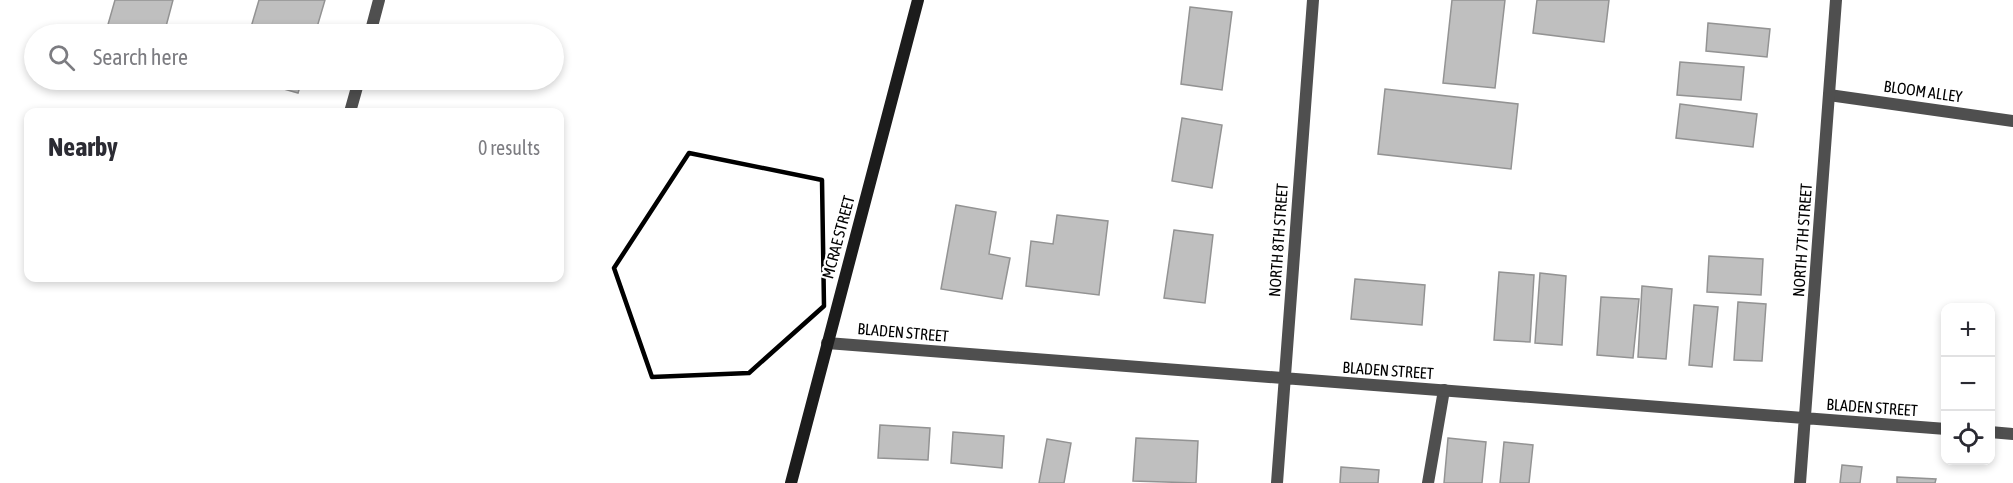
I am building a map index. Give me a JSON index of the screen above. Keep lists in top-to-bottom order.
{
  "streets": {
    "street": [
      "BLOOM ALLEY",
      "MCRAE STREET",
      "NORTH 8TH STREET",
      "NORTH 7TH STREET",
      "BLADEN STREET"
    ]
  },
  "crossings": [
    ["BLOOM ALLEY", "NORTH 7TH STREET"],
    ["MCRAE STREET", "BLADEN STREET"],
    ["NORTH 8TH STREET", "BLADEN STREET"],
    ["NORTH 7TH STREET", "BLADEN STREET"]
  ],
  "page": {
    "search": "Search here",
    "heading": ["Nearby", "0 results"],
    "map_buttons": ["+", "−"]
  }
}
